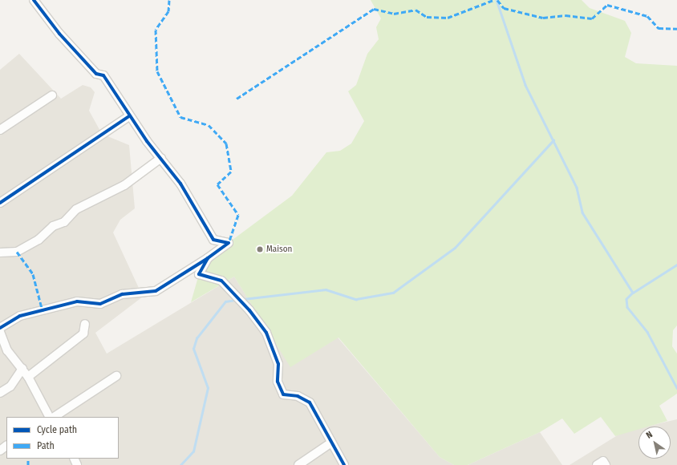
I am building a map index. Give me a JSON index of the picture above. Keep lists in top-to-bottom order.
{
  "places": ["Maison"],
  "legend": ["Cycle path", "Path"],
  "north": "top left"
}
